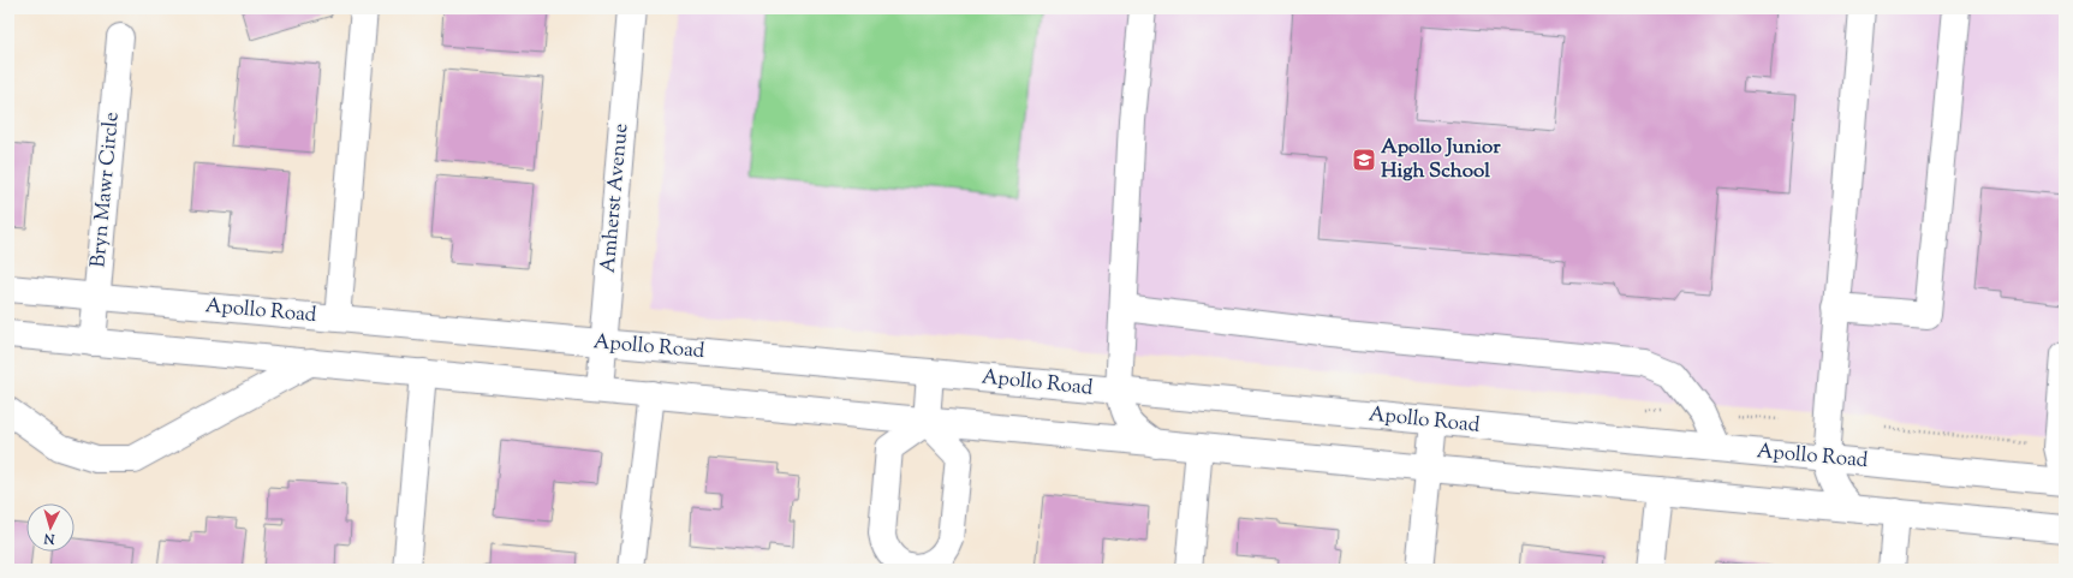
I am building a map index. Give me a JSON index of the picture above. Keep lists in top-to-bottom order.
{
  "streets": {
    "street": ["Bryn Mawr Circle", "Amherst Avenue", "Apollo Road"]
  },
  "crossings": [
    ["Bryn Mawr Circle", "Apollo Road"],
    ["Amherst Avenue", "Apollo Road"]
  ],
  "places": {
    "school or university": ["Apollo Junior High School"]
  },
  "north": "bottom"
}
